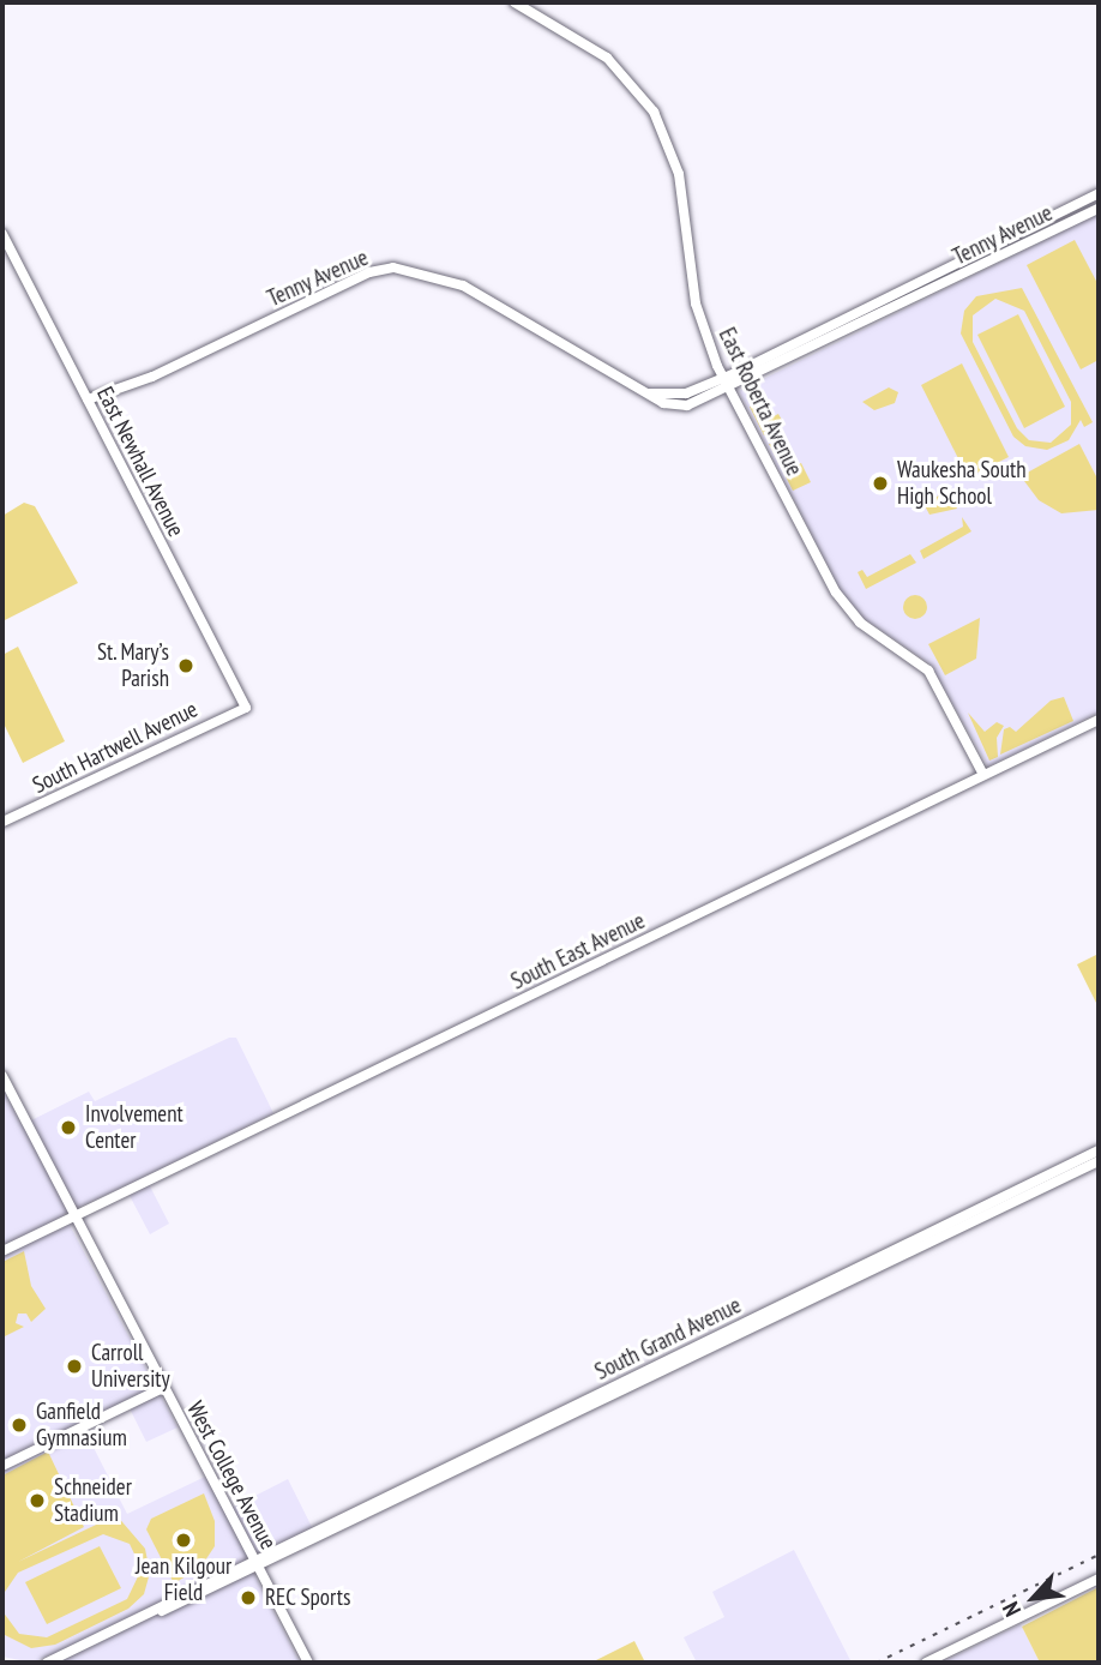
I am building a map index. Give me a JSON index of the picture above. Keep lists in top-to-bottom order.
{
  "streets": {
    "street": [
      "Tenny Avenue",
      "East Roberta Avenue",
      "East Newhall Avenue",
      "South Hartwell Avenue",
      "South East Avenue",
      "South Grand Avenue",
      "West College Avenue"
    ]
  },
  "crossings": [
    ["Tenny Avenue", "East Roberta Avenue"],
    ["Tenny Avenue", "East Newhall Avenue"],
    ["East Roberta Avenue", "South East Avenue"],
    ["East Newhall Avenue", "South Hartwell Avenue"],
    ["South East Avenue", "West College Avenue"],
    ["South Grand Avenue", "West College Avenue"]
  ],
  "places": [
    "Waukesha South High School",
    "St. Mary’s Parish",
    "Involvement Center",
    "Carroll University",
    "Ganfield Gymnasium",
    "Schneider Stadium",
    "Jean Kilgour Field",
    "REC Sports"
  ],
  "north": "bottom left"
}
